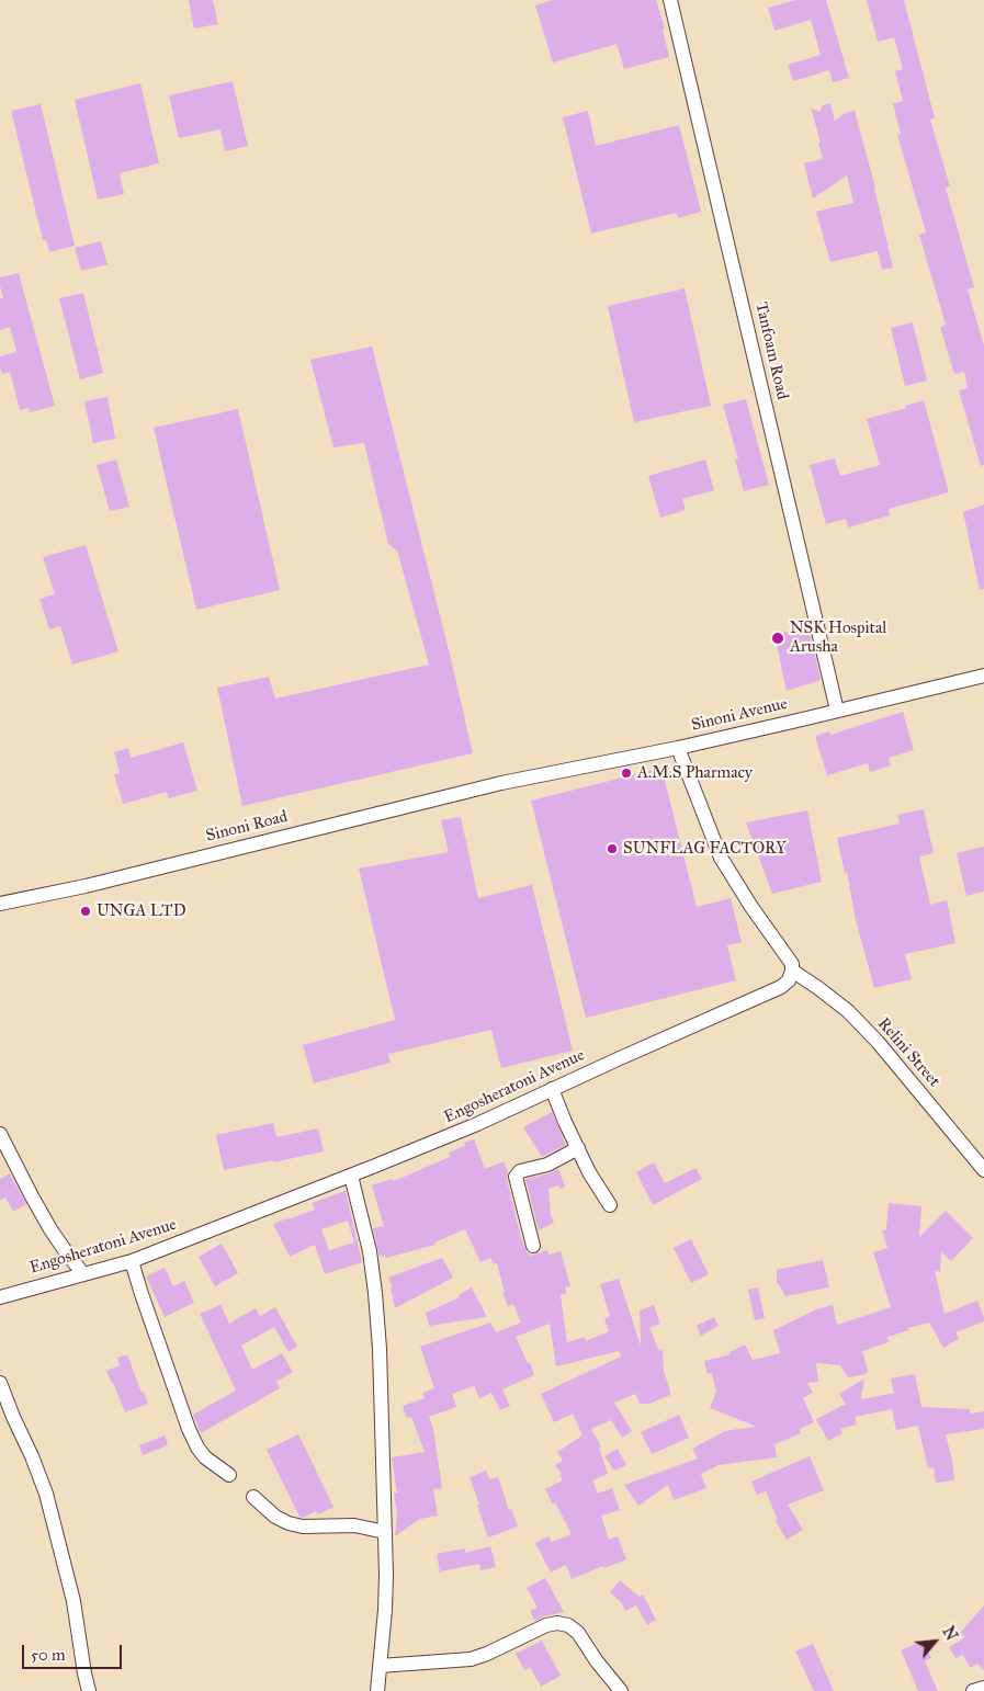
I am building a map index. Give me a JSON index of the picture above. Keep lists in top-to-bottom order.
{
  "streets": {
    "street": [
      "Tanfoam Road",
      "Sinoni Avenue",
      "Sinoni Road",
      "Relini Street",
      "Engosheratoni Avenue"
    ]
  },
  "crossings": [
    ["Tanfoam Road", "Sinoni Avenue"],
    ["Sinoni Avenue", "Sinoni Road"],
    ["Relini Street", "Engosheratoni Avenue"]
  ],
  "places": [
    "NSK Hospital Arusha",
    "A.M.S Pharmacy",
    "SUNFLAG FACTORY",
    "UNGA LTD"
  ],
  "scale_bar": "50 m",
  "north": "top right"
}
